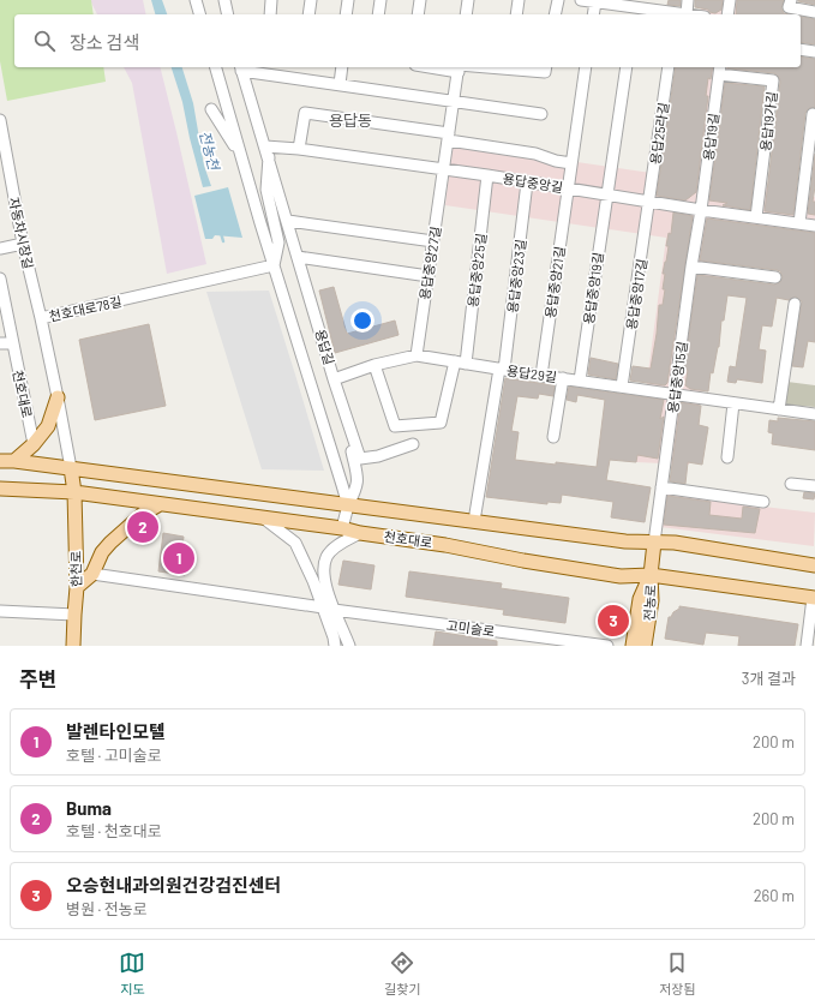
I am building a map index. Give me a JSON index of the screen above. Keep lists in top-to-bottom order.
{
  "streets": {
    "main road": [
      "천호대로78길",
      "용답중앙15길",
      "천호대로",
      "한천로",
      "전농로"
    ],
    "street": [
      "용답19가길",
      "용답25라길",
      "용답19길",
      "용답중앙길",
      "자동차시장길",
      "용답중앙27길",
      "용답중앙25길",
      "용답중앙23길",
      "용답중앙21길",
      "용답중앙19길",
      "용답중앙17길",
      "용답길",
      "용답29길",
      "고미술로"
    ]
  },
  "crossings": [
    ["용답19가길", "용답19길"],
    ["용답19가길", "용답중앙길"],
    ["용답25라길", "용답중앙길"],
    ["용답25라길", "용답중앙17길"],
    ["용답19길", "용답중앙길"],
    ["용답19길", "용답중앙15길"],
    ["용답중앙길", "용답중앙27길"],
    ["용답중앙길", "용답중앙25길"],
    ["용답중앙길", "용답중앙23길"],
    ["용답중앙길", "용답중앙21길"],
    ["용답중앙길", "용답중앙19길"],
    ["용답중앙길", "용답중앙17길"],
    ["용답중앙길", "용답길"],
    ["용답중앙길", "용답중앙15길"],
    ["자동차시장길", "천호대로78길"],
    ["용답중앙27길", "용답29길"],
    ["용답중앙25길", "용답29길"],
    ["용답중앙23길", "용답29길"],
    ["용답중앙23길", "천호대로"],
    ["용답중앙21길", "용답29길"],
    ["용답중앙19길", "용답29길"],
    ["용답중앙17길", "용답29길"],
    ["천호대로78길", "천호대로"],
    ["천호대로78길", "한천로"],
    ["용답길", "용답29길"],
    ["용답29길", "용답중앙15길"],
    ["용답중앙15길", "천호대로"],
    ["용답중앙15길", "전농로"],
    ["천호대로", "한천로"],
    ["천호대로", "전농로"]
  ],
  "districts": ["용답동"],
  "water": ["전농천"],
  "page": {
    "search": "장소 검색",
    "pins": ["2", "1", "3"],
    "heading": ["주변", "3개 결과"],
    "list": [
      {
        "mark": "1",
        "name": "발렌타인모텔",
        "note": "호텔 · 고미술로",
        "value": "200 m"
      },
      {
        "mark": "2",
        "name": "Buma",
        "note": "호텔 · 천호대로",
        "value": "200 m"
      },
      {
        "mark": "3",
        "name": "오승현내과의원건강검진센터",
        "note": "병원 · 전농로",
        "value": "260 m"
      }
    ],
    "nav": ["지도", "길찾기", "저장됨"]
  }
}
